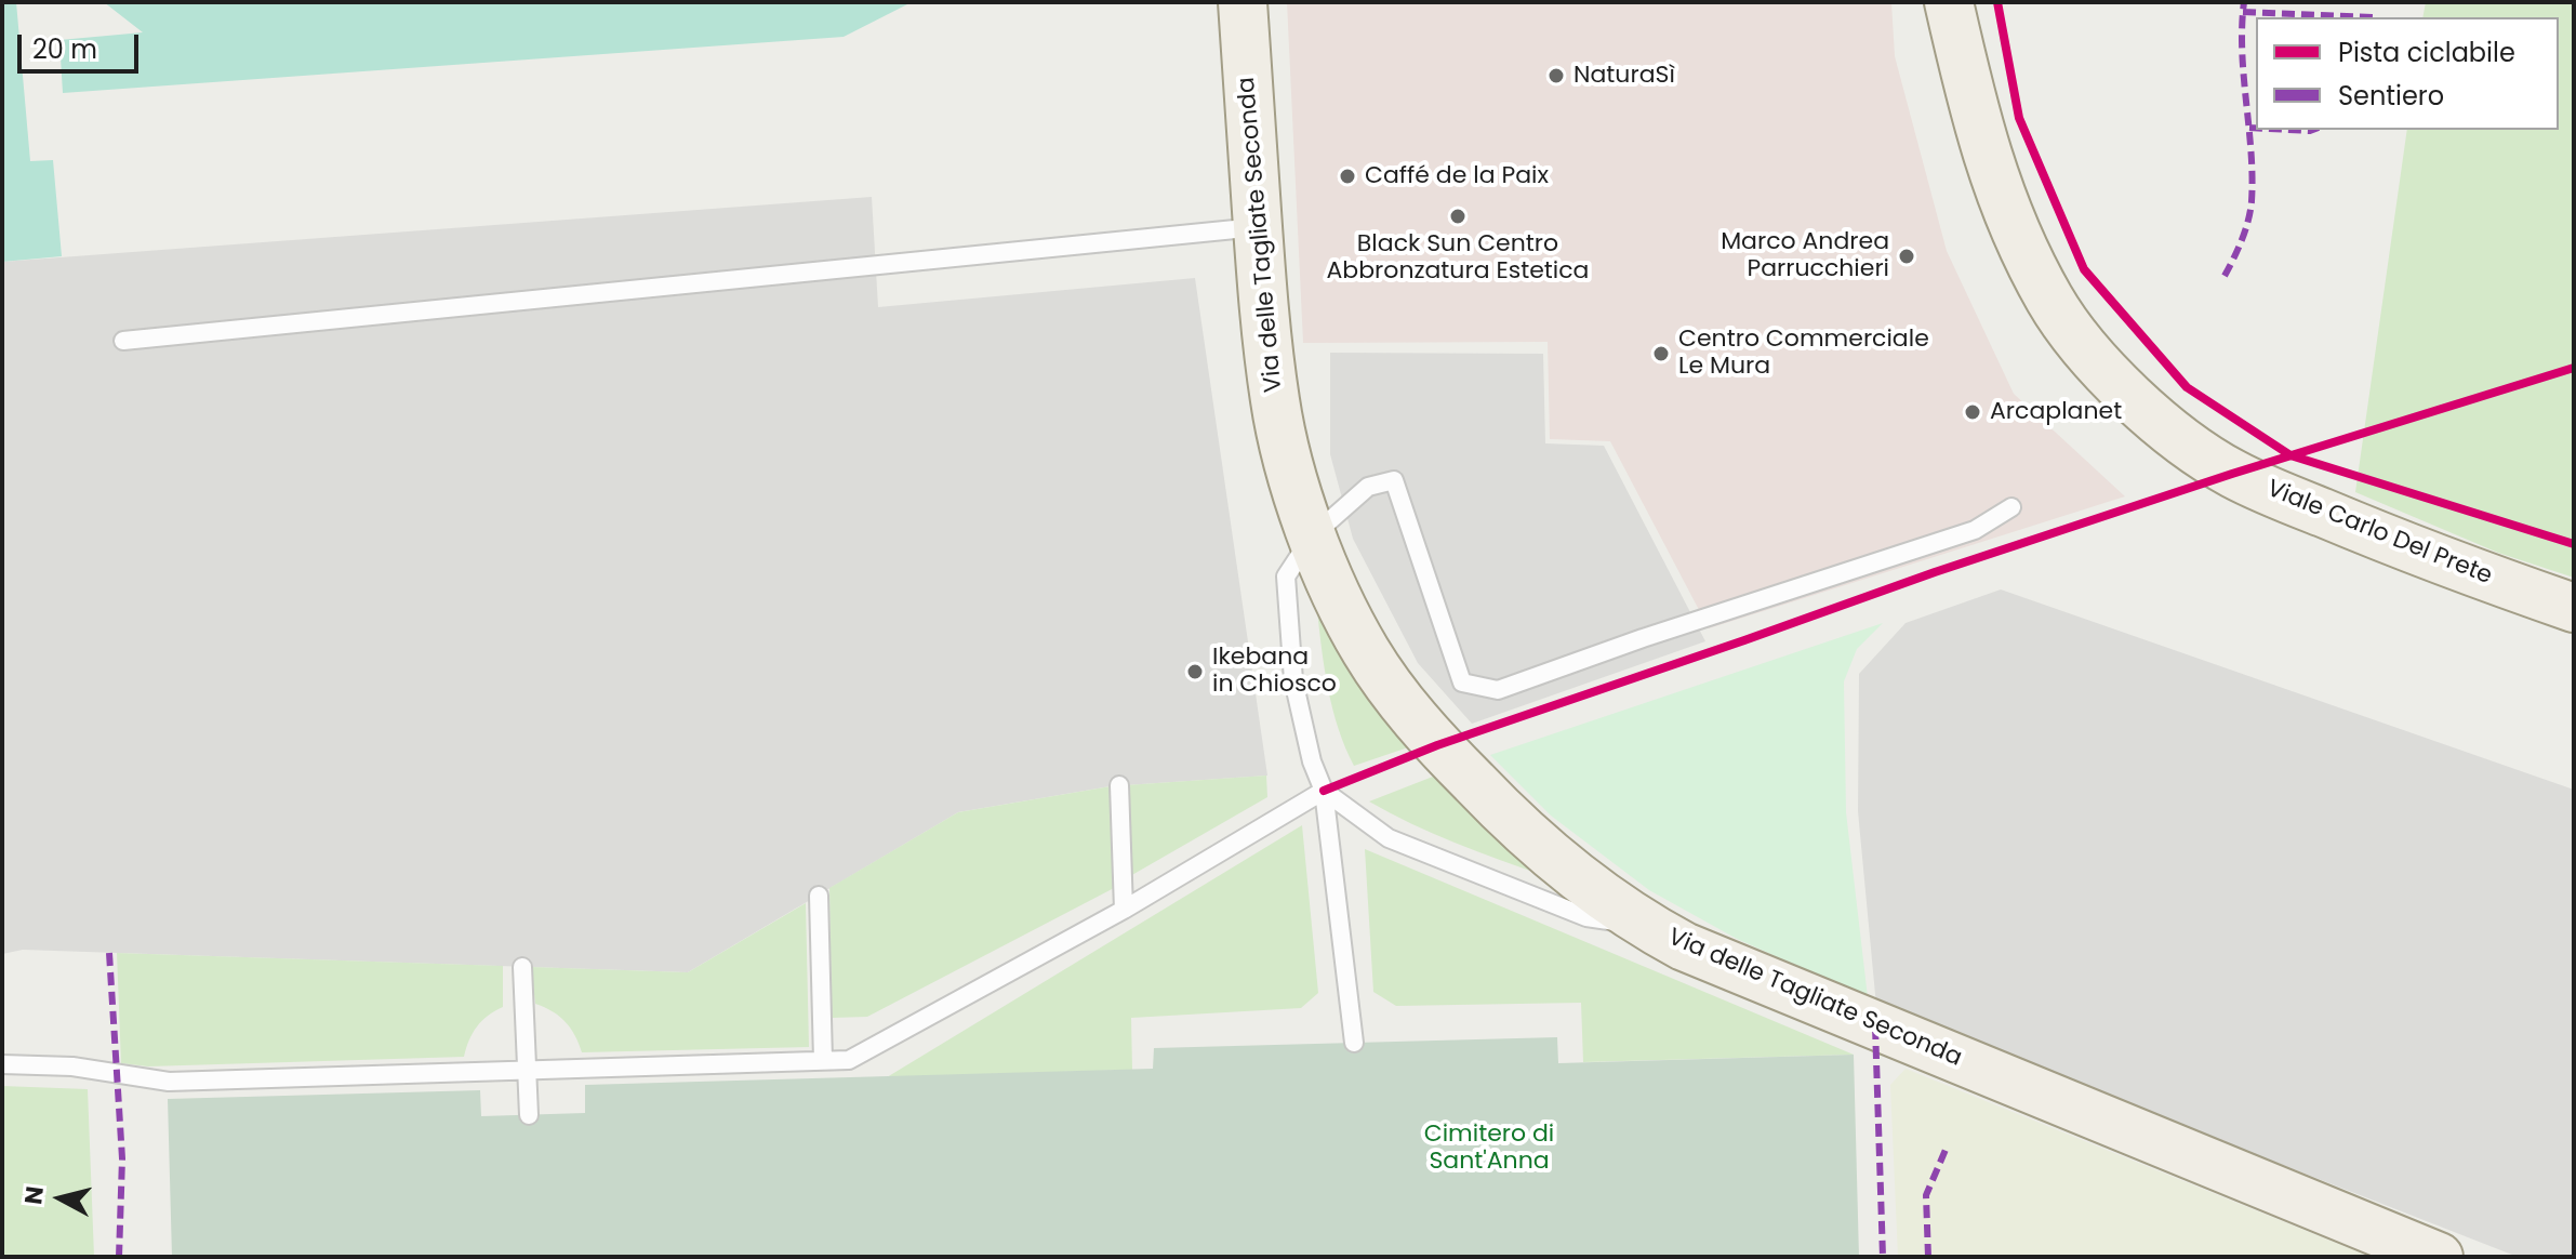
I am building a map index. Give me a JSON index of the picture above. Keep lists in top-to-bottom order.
{
  "streets": {
    "main road": ["Via delle Tagliate Seconda", "Viale Carlo Del Prete"]
  },
  "parks": ["Cimitero di Sant'Anna"],
  "places": [
    "NaturaSì",
    "Caffé de la Paix",
    "Black Sun Centro Abbronzatura Estetica",
    "Marco Andrea Parrucchieri",
    "Centro Commerciale Le Mura",
    "Arcaplanet",
    "Ikebana in Chiosco"
  ],
  "legend": ["Pista ciclabile", "Sentiero"],
  "scale_bar": "20 m",
  "north": "left"
}
